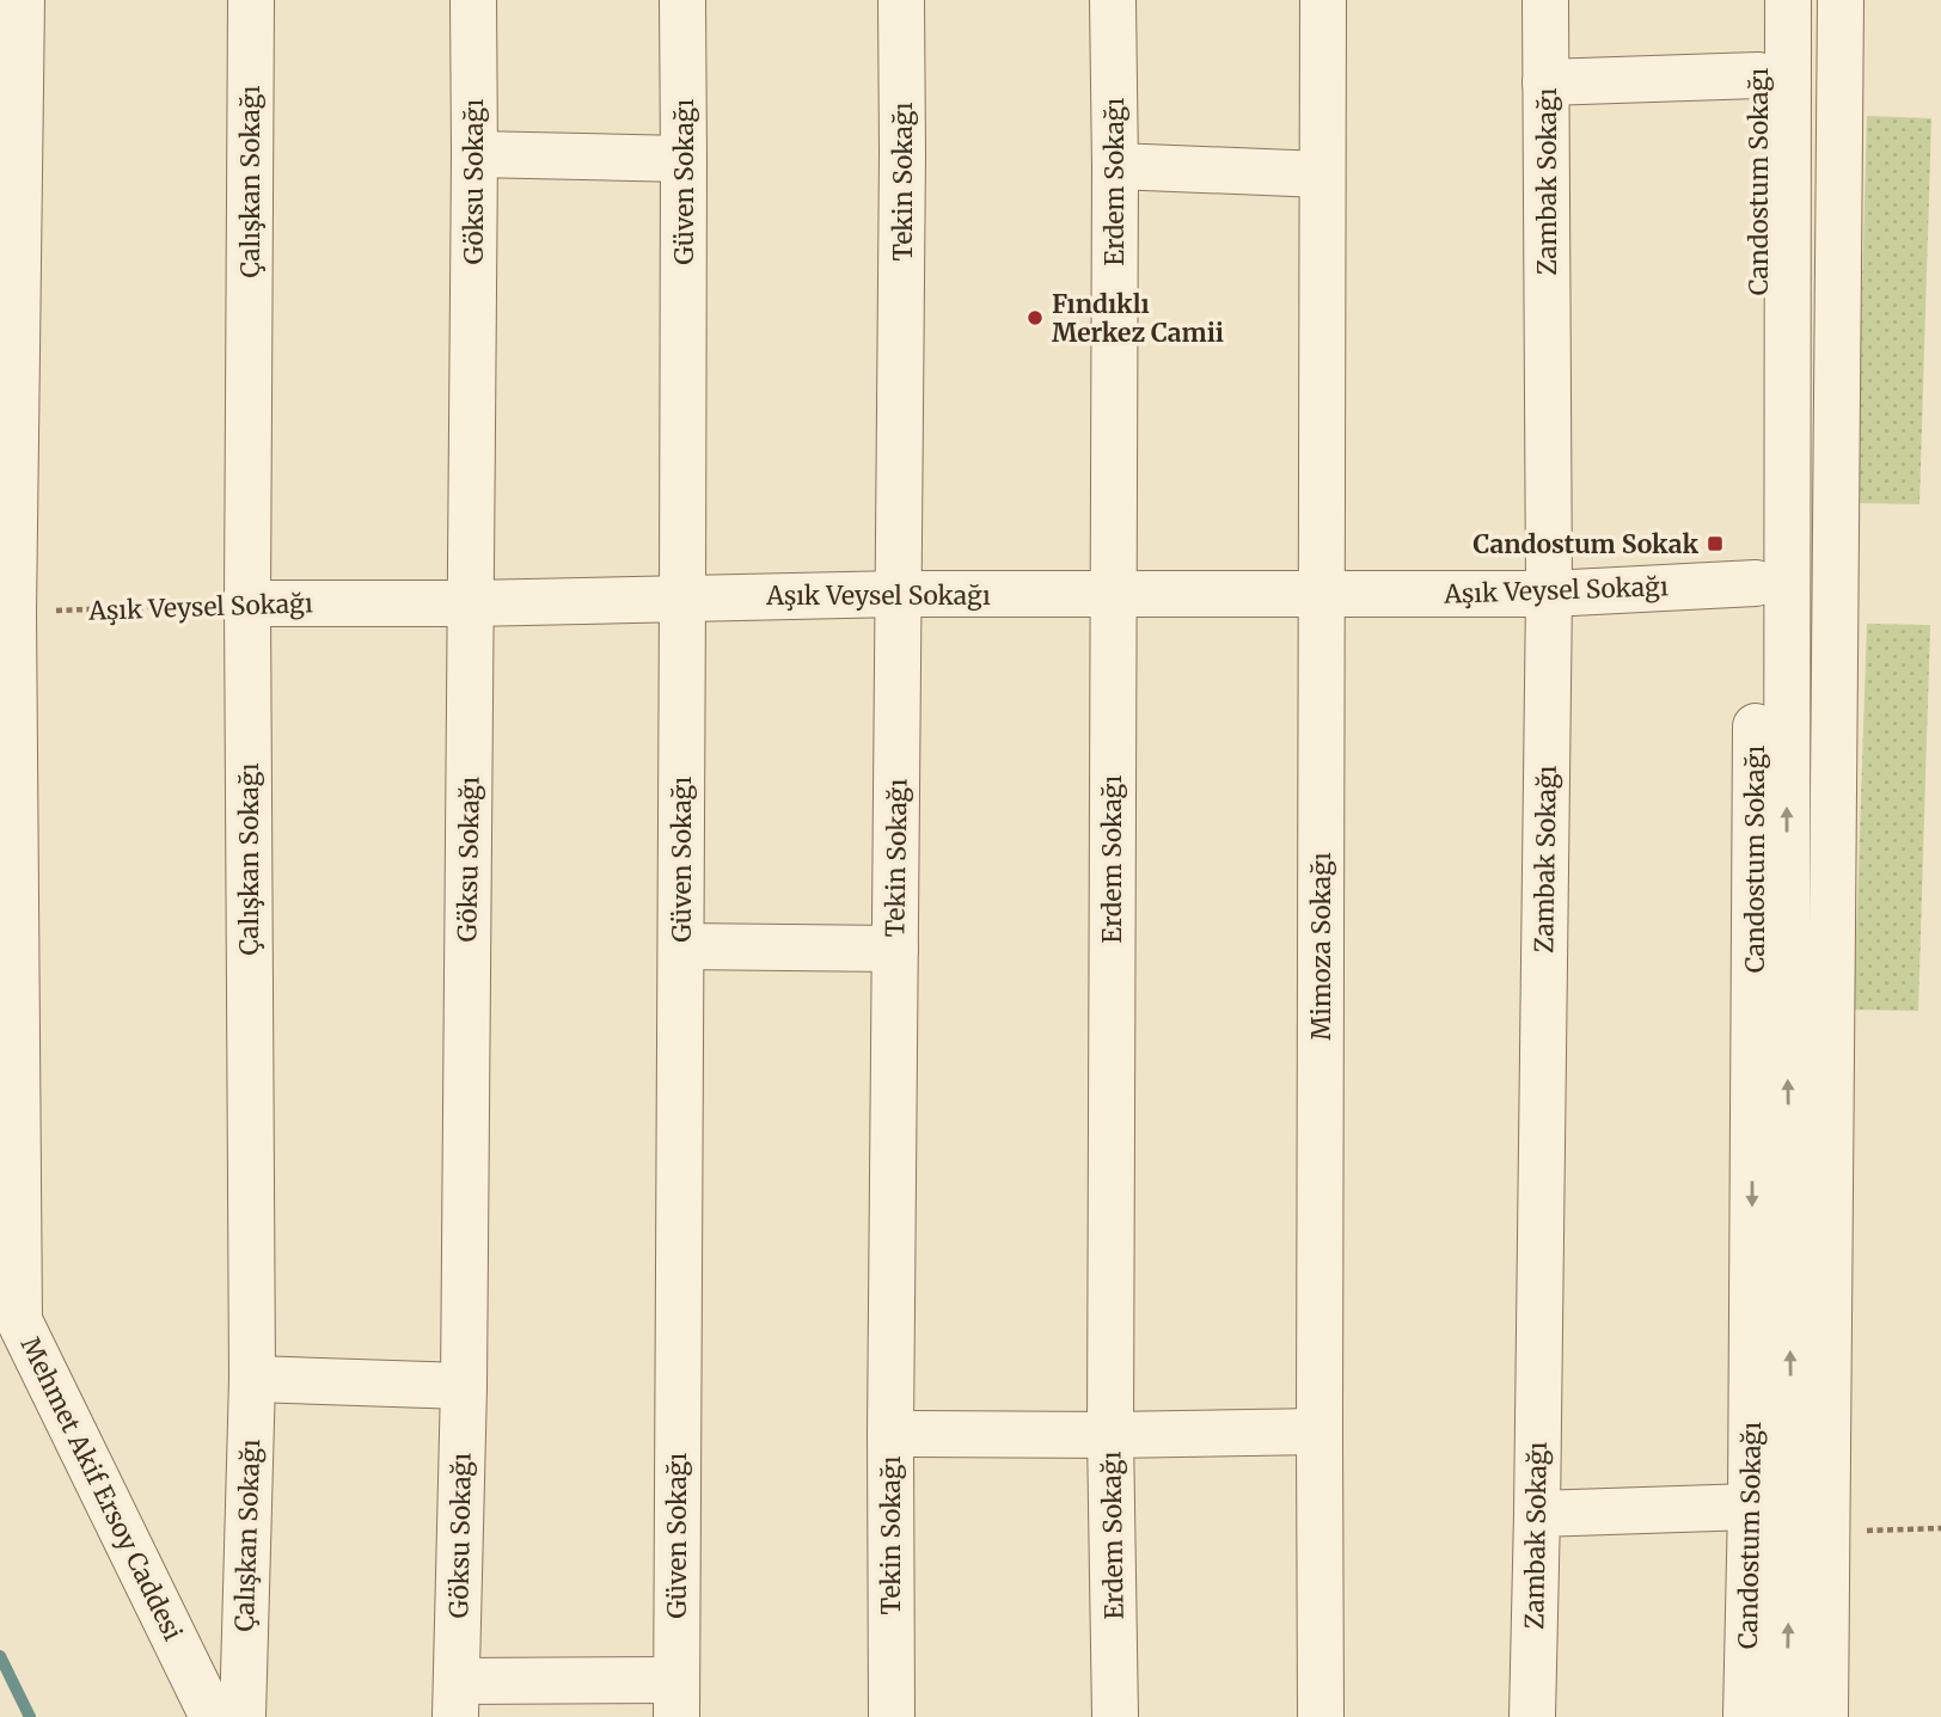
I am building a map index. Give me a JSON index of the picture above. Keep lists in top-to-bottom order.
{
  "streets": {
    "street": [
      "Çalışkan Sokağı",
      "Göksu Sokağı",
      "Güven Sokağı",
      "Tekin Sokağı",
      "Erdem Sokağı",
      "Zambak Sokağı",
      "Candostum Sokağı",
      "Aşık Veysel Sokağı",
      "Mimoza Sokağı",
      "Mehmet Akif Ersoy Caddesi"
    ]
  },
  "crossings": [
    ["Çalışkan Sokağı", "Aşık Veysel Sokağı"],
    ["Göksu Sokağı", "Aşık Veysel Sokağı"],
    ["Güven Sokağı", "Aşık Veysel Sokağı"],
    ["Tekin Sokağı", "Aşık Veysel Sokağı"],
    ["Erdem Sokağı", "Aşık Veysel Sokağı"],
    ["Zambak Sokağı", "Aşık Veysel Sokağı"],
    ["Candostum Sokağı", "Aşık Veysel Sokağı"],
    ["Aşık Veysel Sokağı", "Mimoza Sokağı"],
    ["Aşık Veysel Sokağı", "Mehmet Akif Ersoy Caddesi"]
  ],
  "places": {
    "other": ["Fındıklı Merkez Camii"],
    "transit": ["Candostum Sokak"]
  }
}
